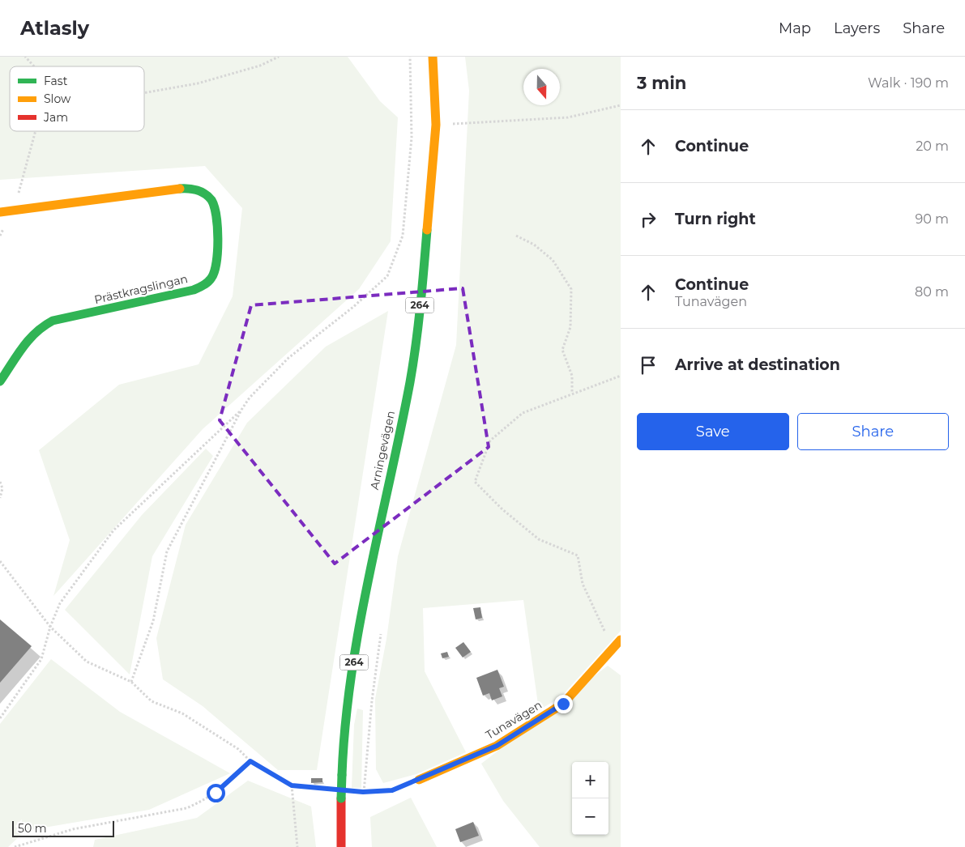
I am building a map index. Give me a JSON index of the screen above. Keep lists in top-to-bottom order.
{
  "streets": {
    "main road": [
      "Prästkragslingan",
      "264",
      "Arningevägen",
      "Tunavägen"
    ]
  },
  "legend": ["Fast", "Slow", "Jam"],
  "scale_bar": "50 m",
  "north": "bottom",
  "page": {
    "header": "Atlasly",
    "nav": ["Map", "Layers", "Share"],
    "heading": ["3 min", "Walk · 190 m"],
    "list": [
      ["Continue", "20 m"],
      ["Turn right", "90 m"],
      ["Continue", "Tunavägen", "80 m"],
      "Arrive at destination"
    ],
    "buttons": ["Save", "Share"],
    "map_buttons": ["+", "−"],
    "scale": "50 m"
  }
}
